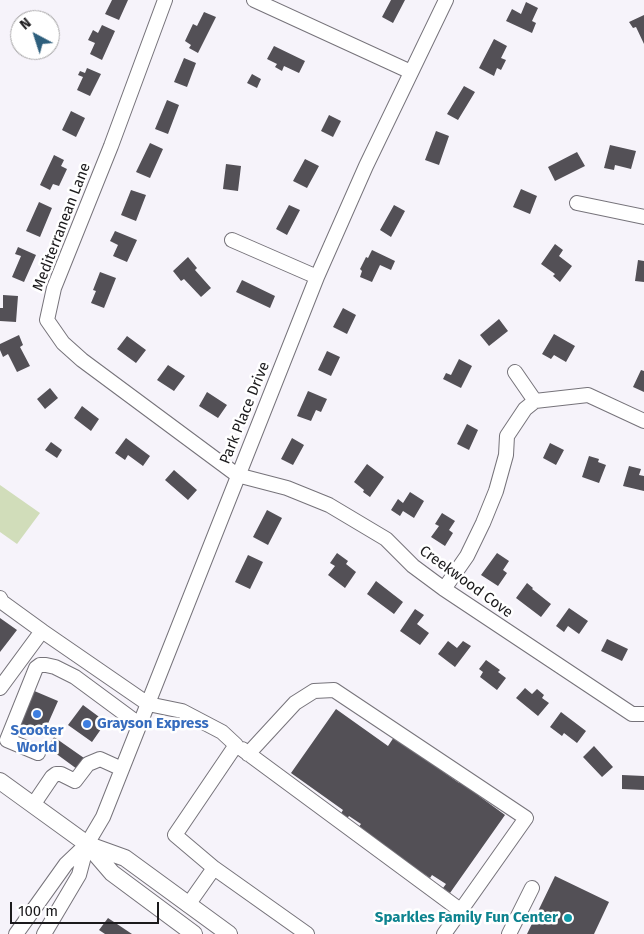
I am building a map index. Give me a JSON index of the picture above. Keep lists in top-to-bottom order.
{
  "streets": {
    "street": ["Mediterranean Lane", "Park Place Drive", "Creekwood Cove"]
  },
  "crossings": [
    ["Mediterranean Lane", "Park Place Drive"],
    ["Mediterranean Lane", "Creekwood Cove"],
    ["Park Place Drive", "Creekwood Cove"]
  ],
  "places": ["Scooter World", "Grayson Express", "Sparkles Family Fun Center"],
  "scale_bar": "100 m",
  "north": "top left"
}
